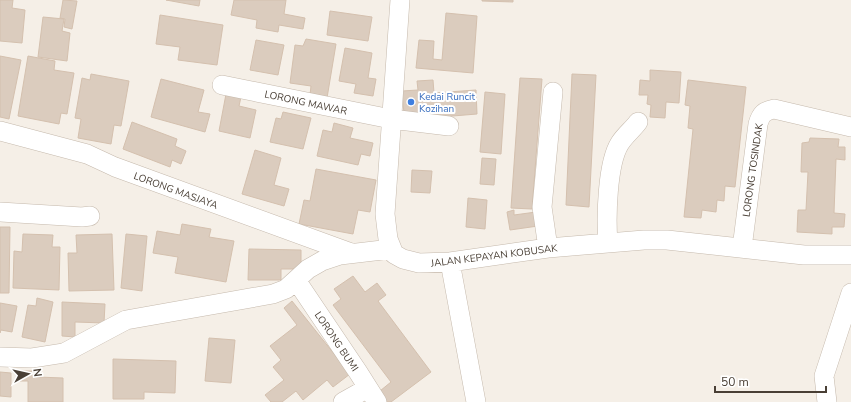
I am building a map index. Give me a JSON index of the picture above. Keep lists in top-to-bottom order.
{
  "streets": {
    "street": [
      "LORONG MAWAR",
      "LORONG TOSINDAK",
      "LORONG MASJAYA",
      "JALAN KEPAYAN KOBUSAK",
      "LORONG BUMI"
    ]
  },
  "crossings": [
    ["LORONG TOSINDAK", "JALAN KEPAYAN KOBUSAK"],
    ["LORONG MASJAYA", "JALAN KEPAYAN KOBUSAK"],
    ["LORONG MASJAYA", "LORONG BUMI"]
  ],
  "places": ["Kedai Runcit Kozihan"],
  "scale_bar": "50 m",
  "north": "right"
}
